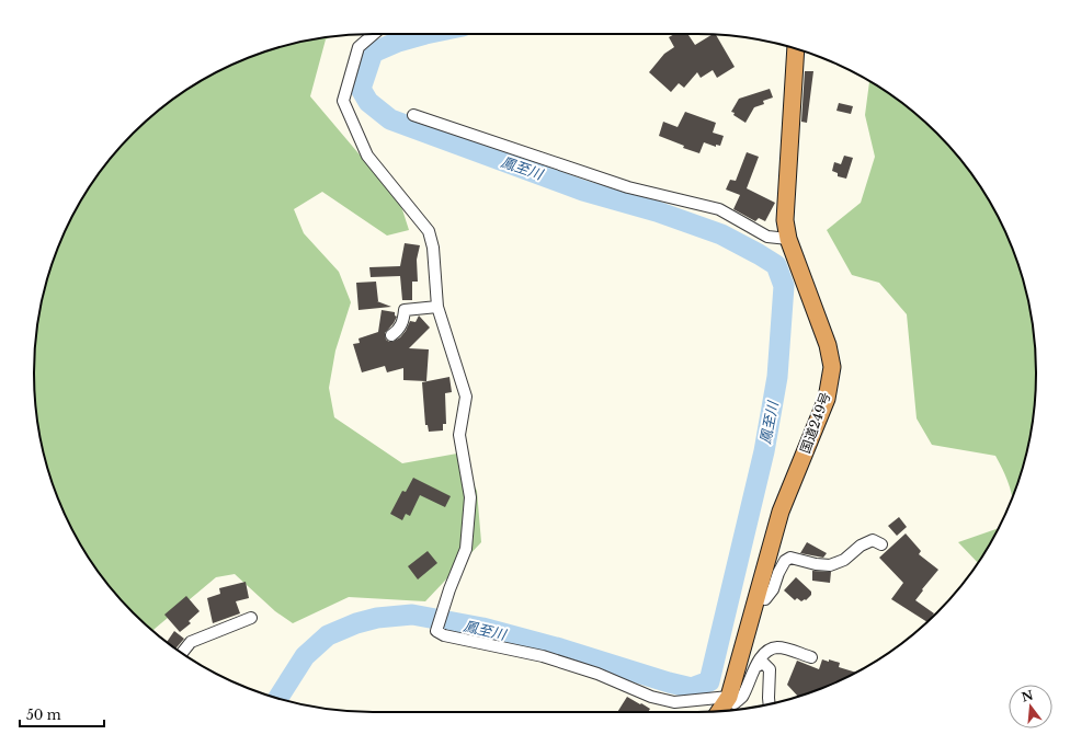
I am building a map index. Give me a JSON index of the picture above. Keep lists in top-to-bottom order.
{
  "streets": {
    "highway": ["国道249号"]
  },
  "water": ["鳳至川"],
  "scale_bar": "50 m",
  "north": "top"
}
